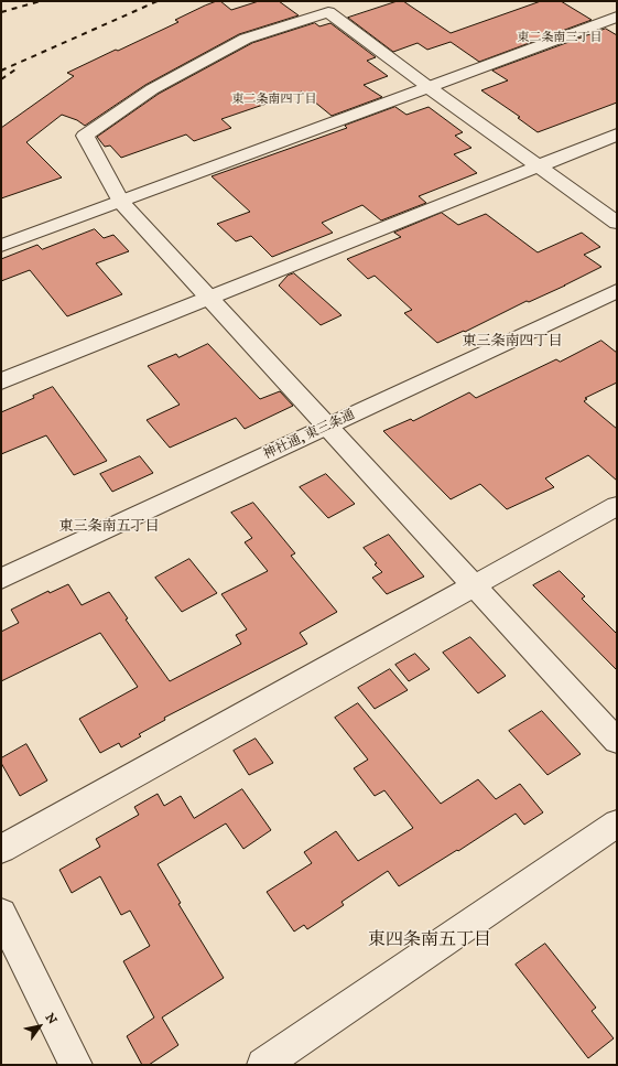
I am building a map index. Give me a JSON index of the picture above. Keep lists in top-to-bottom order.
{
  "streets": {
    "street": ["神社通, 東三条通"]
  },
  "districts": [
    "東二条南三丁目",
    "東二条南四丁目",
    "東三条南四丁目",
    "東三条南五丁目",
    "東四条南五丁目"
  ],
  "north": "top right"
}
